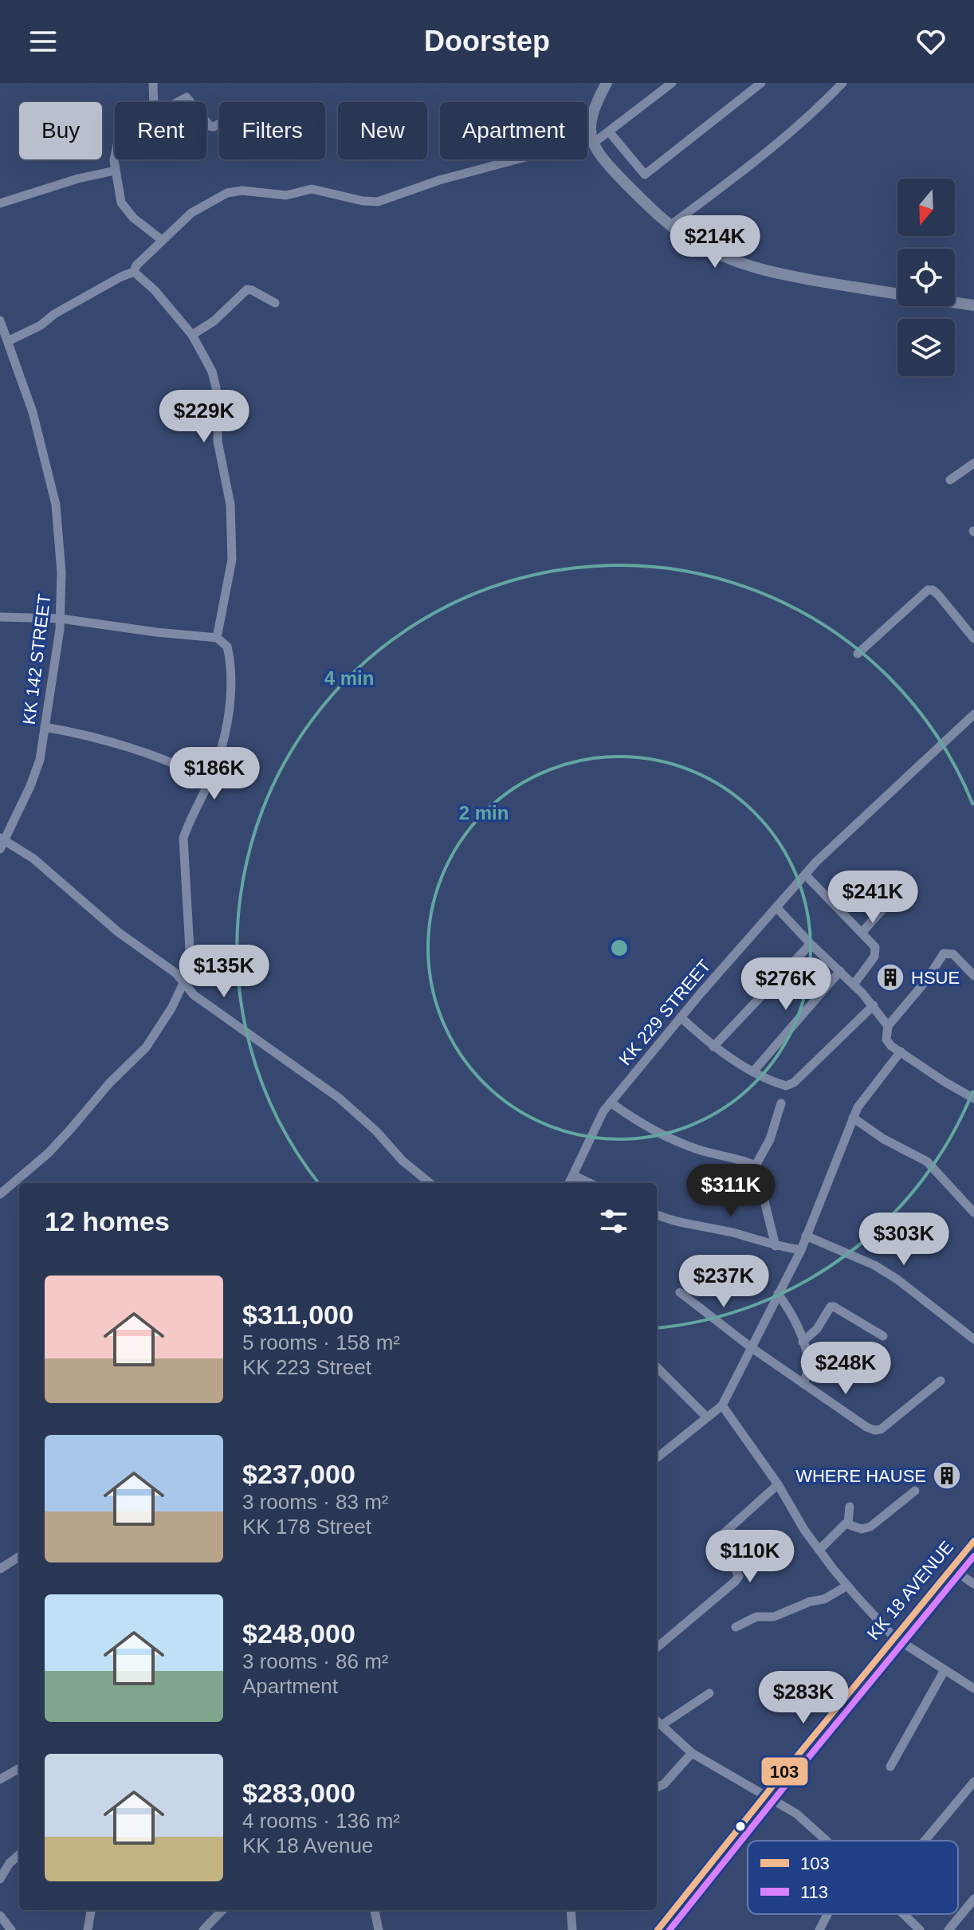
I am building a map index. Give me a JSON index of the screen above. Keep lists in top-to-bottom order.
{
  "streets": {
    "main road": ["KK 18 AVENUE"],
    "street": ["KK 142 STREET", "KK 229 STREET"]
  },
  "places": {
    "building": ["HSUE", "WHERE HAUSE"]
  },
  "lines": ["transit line 103", "transit line 113"],
  "legend": ["103", "113"],
  "north": "bottom",
  "page": {
    "header": "Doorstep",
    "chip": [
      "Buy",
      "Rent",
      "Filters",
      "New",
      "Apartment"
    ],
    "price": [
      "$214K",
      "$229K",
      "$186K",
      "$241K",
      "$135K",
      "$276K",
      "$311K",
      "$303K",
      "$237K",
      "$248K",
      "$110K",
      "$283K"
    ],
    "heading": "12 homes",
    "list": [
      {
        "name": "$311,000",
        "note": "5 rooms · 158 m² · KK 223 Street"
      },
      {
        "name": "$237,000",
        "note": "3 rooms · 83 m² · KK 178 Street"
      },
      {
        "name": "$248,000",
        "note": "3 rooms · 86 m² · Apartment"
      },
      {
        "name": "$283,000",
        "note": "4 rooms · 136 m² · KK 18 Avenue"
      }
    ]
  },
  "rings": ["4 min", "2 min"]
}
